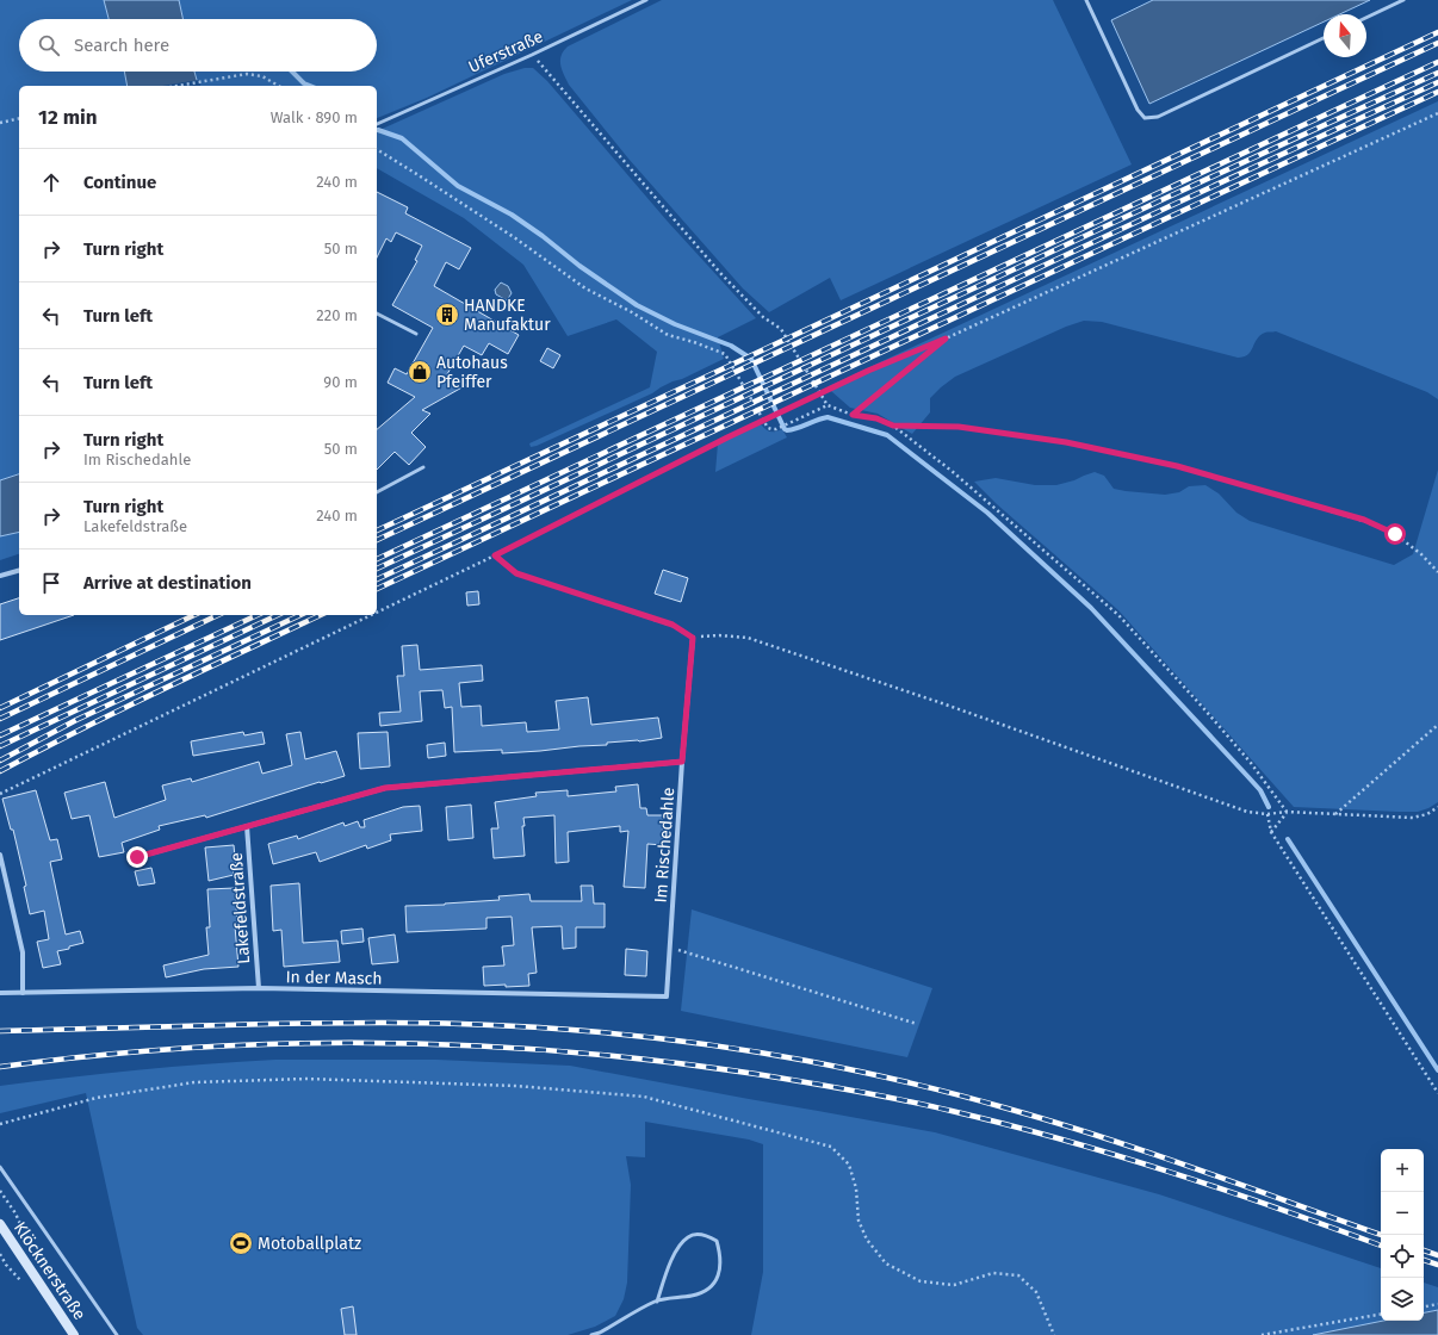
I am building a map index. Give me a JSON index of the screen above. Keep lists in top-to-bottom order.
{
  "streets": {
    "main road": ["Klöcknerstraße"],
    "street": ["Im Rischedahle", "Lakefeldstraße", "In der Masch"],
    "lane": ["Uferstraße"]
  },
  "crossings": [
    ["Im Rischedahle", "Lakefeldstraße"],
    ["Im Rischedahle", "In der Masch"],
    ["Lakefeldstraße", "In der Masch"]
  ],
  "places": {
    "building": ["HANDKE Manufaktur"],
    "shop": ["Autohaus Pfeiffer"],
    "sports": ["Motoballplatz"]
  },
  "north": "top",
  "page": {
    "search": "Search here",
    "heading": ["12 min", "Walk · 890 m"],
    "list": [
      ["Continue", "240 m"],
      ["Turn right", "50 m"],
      ["Turn left", "220 m"],
      ["Turn left", "90 m"],
      ["Turn right", "Im Rischedahle", "50 m"],
      ["Turn right", "Lakefeldstraße", "240 m"],
      "Arrive at destination"
    ],
    "map_buttons": ["+", "−"]
  }
}
